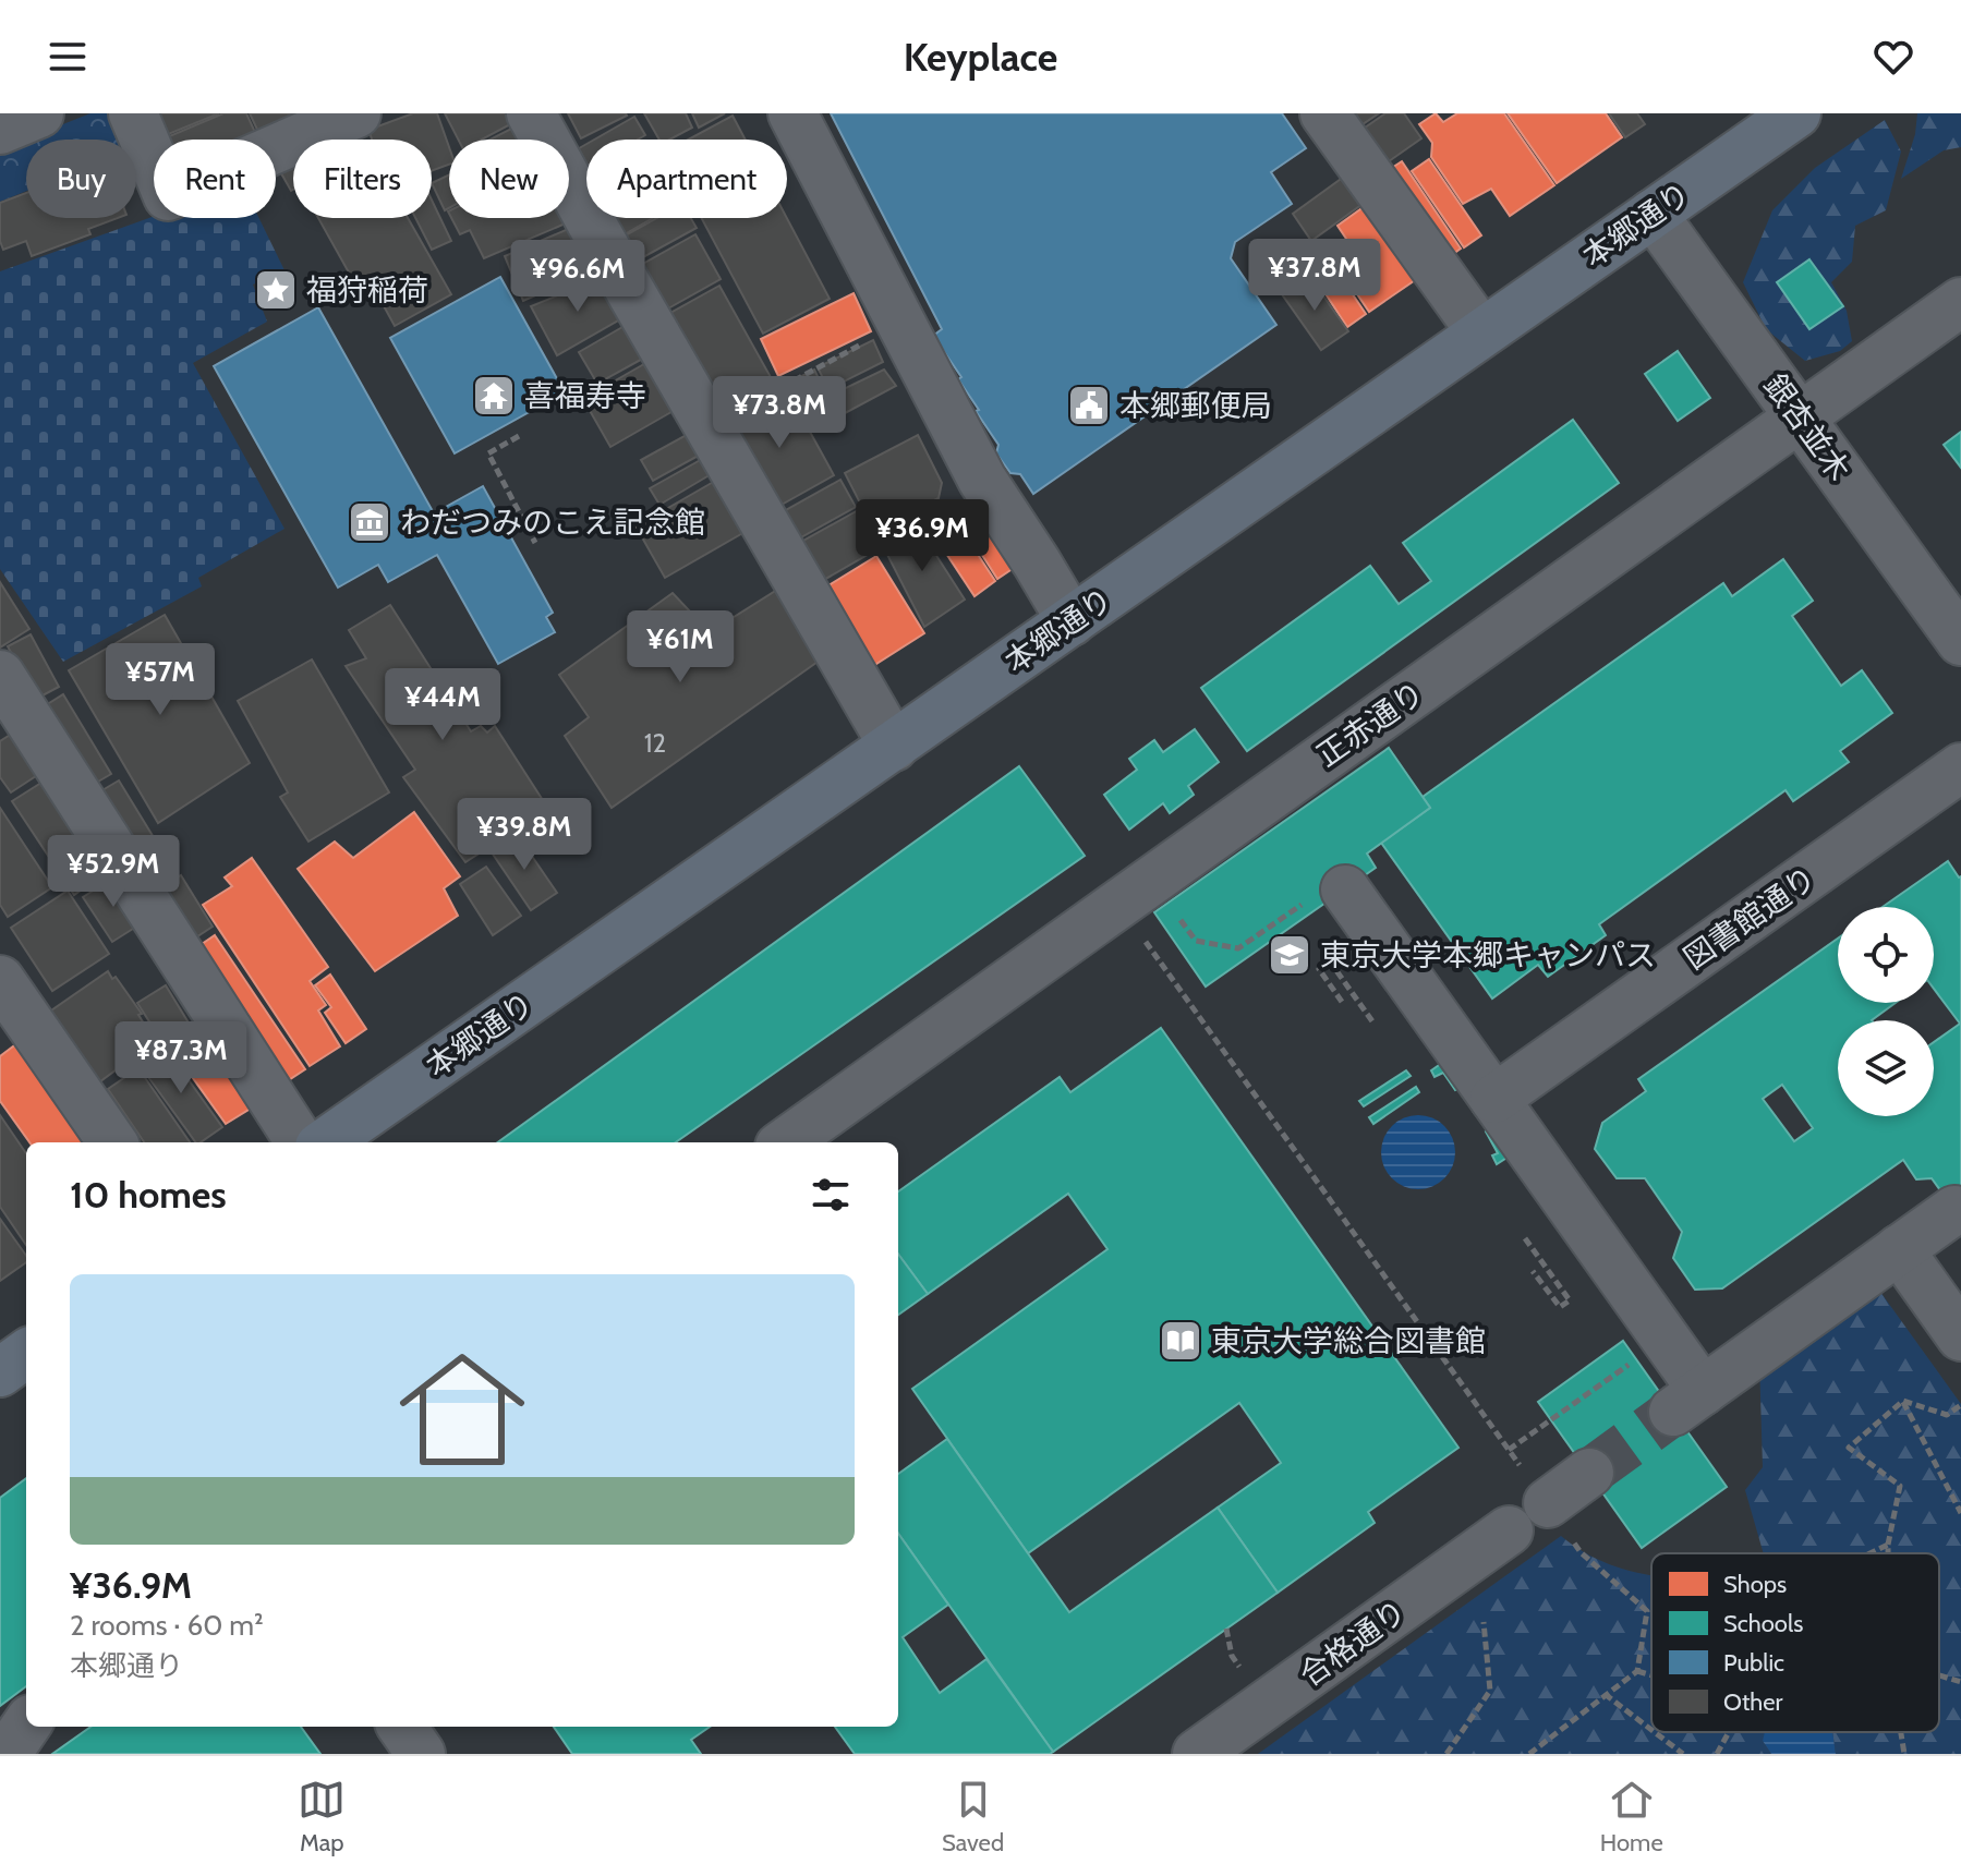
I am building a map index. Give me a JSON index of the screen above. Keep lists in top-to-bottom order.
{
  "streets": {
    "highway": ["本郷通り"],
    "street": [
      "銀杏並木",
      "正赤通り",
      "図書館通り",
      "合格通り"
    ]
  },
  "crossings": [
    ["本郷通り", "銀杏並木"],
    ["銀杏並木", "正赤通り"]
  ],
  "places": {
    "place": ["福狩稲荷"],
    "temple": ["喜福寿寺"],
    "public building": ["本郷郵便局"],
    "museum": ["わだつみのこえ記念館"],
    "school or university": ["東京大学本郷キャンパス"],
    "library": ["東京大学総合図書館"]
  },
  "house_numbers": ["12"],
  "legend": [
    "Shops",
    "Schools",
    "Public",
    "Other"
  ],
  "page": {
    "header": "Keyplace",
    "chip": [
      "Buy",
      "Rent",
      "Filters",
      "New",
      "Apartment"
    ],
    "price": [
      "¥37.8M",
      "¥96.6M",
      "¥73.8M",
      "¥36.9M",
      "¥61M",
      "¥57M",
      "¥44M",
      "¥39.8M",
      "¥52.9M",
      "¥87.3M"
    ],
    "heading": "10 homes",
    "list": [
      {
        "name": "¥36.9M",
        "note": "2 rooms · 60 m² · 本郷通り"
      }
    ],
    "tabs": ["Map", "Saved", "Home"]
  }
}
